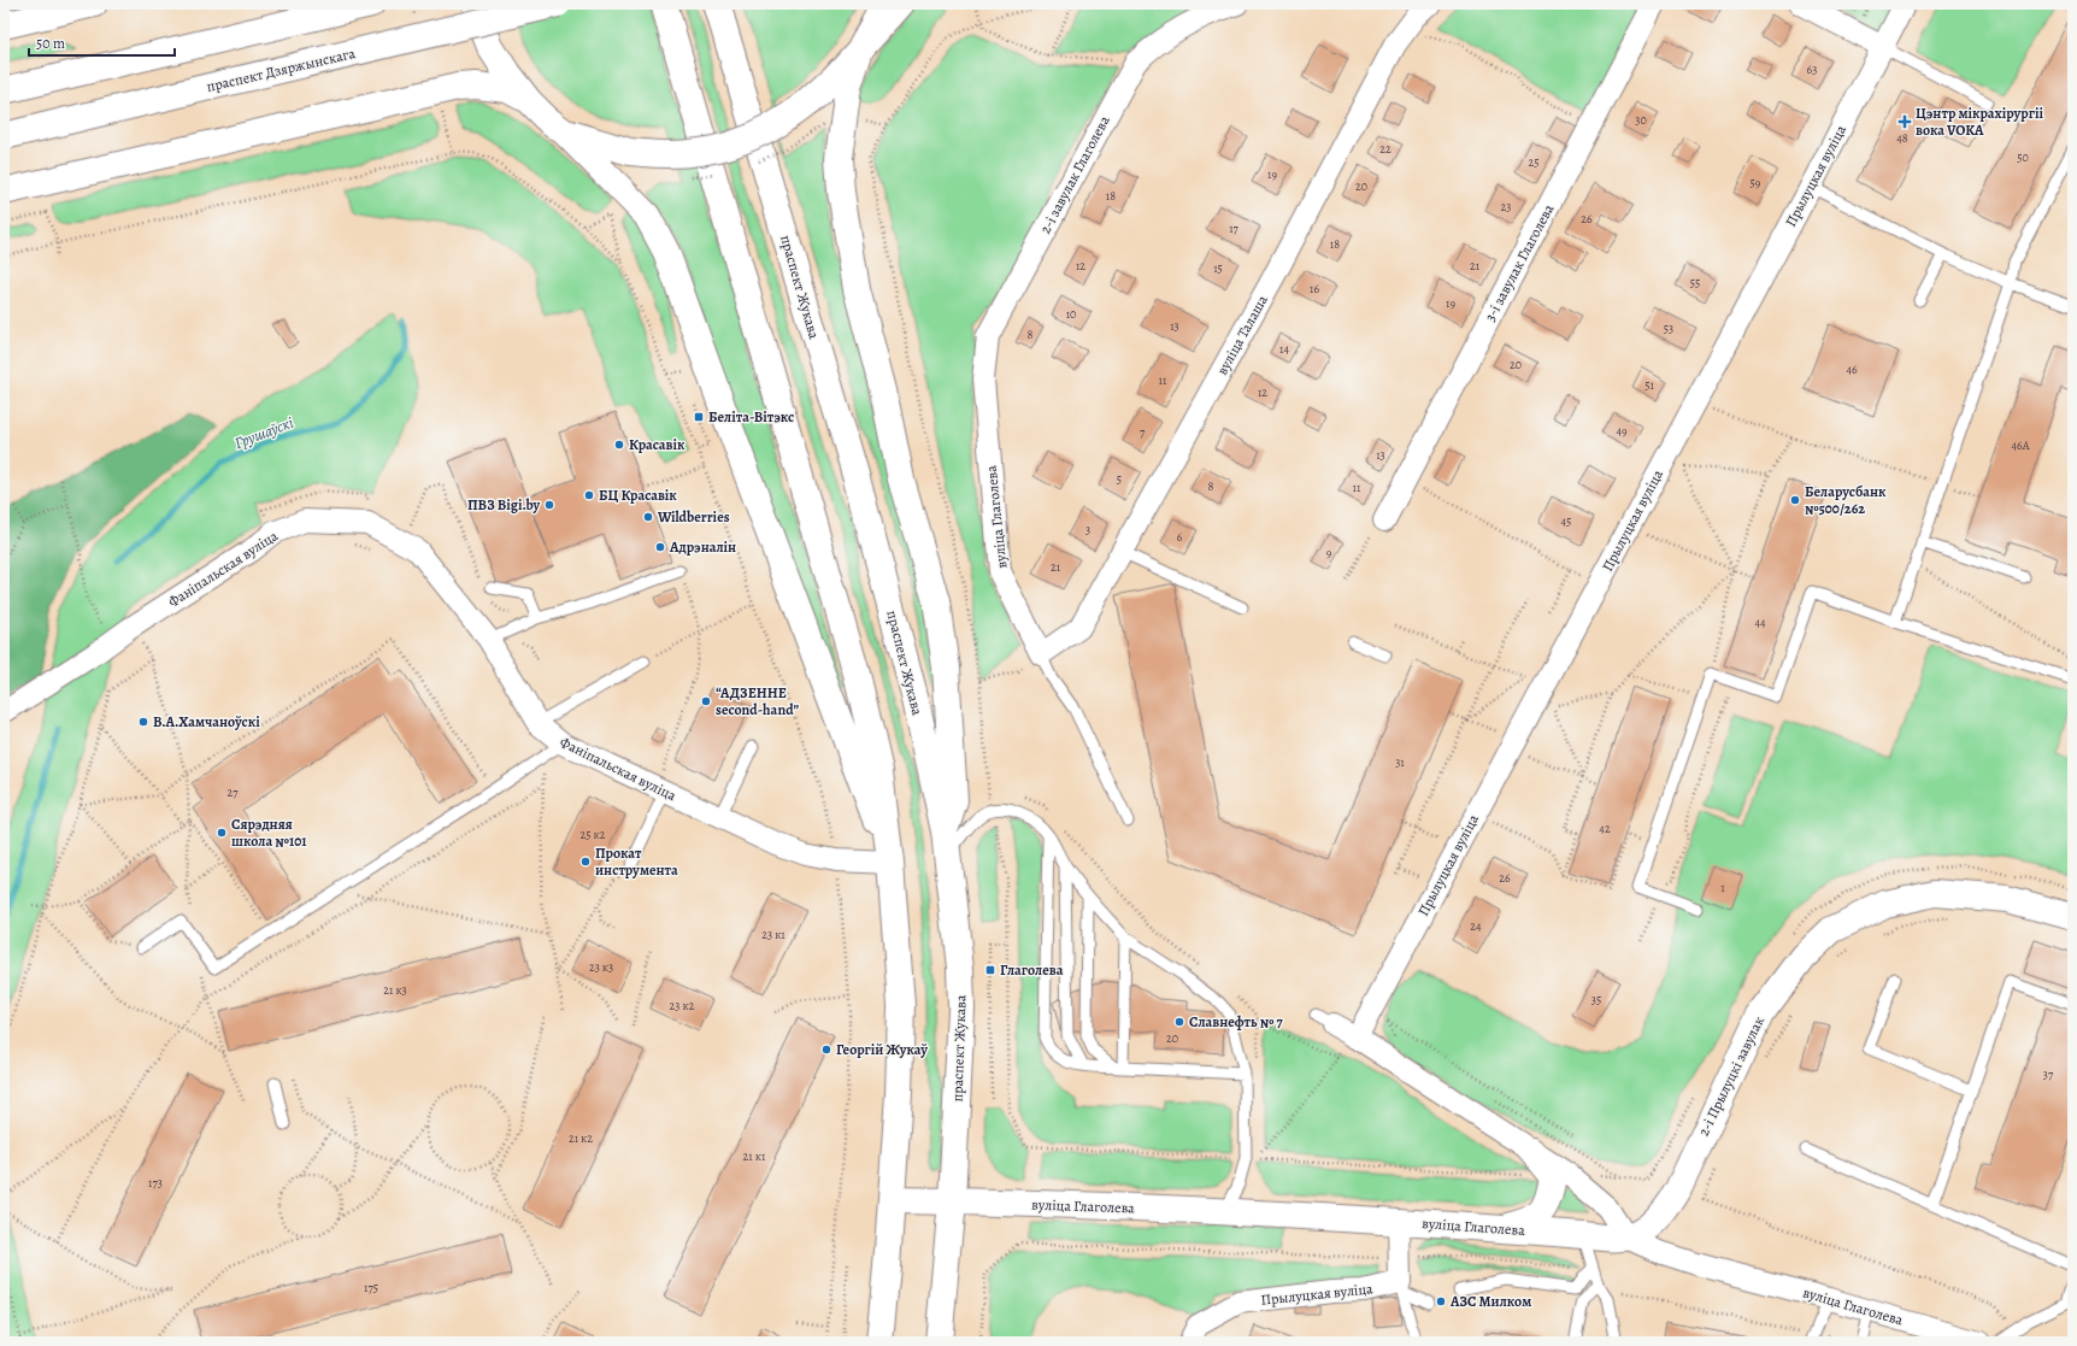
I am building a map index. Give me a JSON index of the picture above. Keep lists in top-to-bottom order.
{
  "streets": {
    "main road": [
      "праспект Дзяржынскага",
      "праспект Жукава",
      "вуліца Глаголева",
      "2-і Прылуцкі завулак"
    ],
    "street": [
      "2-і завулак Глаголева",
      "Прылуцкая вуліца",
      "3-і завулак Глаголева",
      "вуліца Талаша",
      "Фаніпальская вуліца"
    ]
  },
  "crossings": [
    ["2-і завулак Глаголева", "вуліца Глаголева"],
    ["праспект Жукава", "вуліца Глаголева"],
    ["вуліца Талаша", "вуліца Глаголева"],
    ["вуліца Глаголева", "2-і Прылуцкі завулак"]
  ],
  "water": ["Грушаўскі"],
  "places": {
    "health": ["Цэнтр мікрахірургіі вока VOKA"],
    "transit": ["Беліта-Вітэкс", "Глаголева"],
    "other": [
      "Красавік",
      "БЦ Красавік",
      "Беларусбанк №500/262",
      "ПВЗ Bigi.by",
      "Wildberries",
      "Адрэналін",
      "“АДЗЕННЕ second-hand”",
      "В.А.Хамчаноўскі",
      "Сярэдняя школа №101",
      "Прокат инструмента",
      "Славнефть № 7",
      "Георгій Жукаў",
      "АЗС Милком"
    ]
  },
  "house_numbers": [
    "63",
    "30",
    "48",
    "22",
    "50",
    "25",
    "19",
    "59",
    "20",
    "18",
    "23",
    "26",
    "17",
    "18",
    "12",
    "21",
    "15",
    "55",
    "16",
    "19",
    "10",
    "13",
    "53",
    "8",
    "14",
    "20",
    "46",
    "11",
    "51",
    "12",
    "49",
    "7",
    "46А",
    "13",
    "5",
    "8",
    "11",
    "45",
    "3",
    "6",
    "9",
    "21",
    "44",
    "31",
    "27",
    "42",
    "25 к2",
    "26",
    "1",
    "24",
    "23 к1",
    "23 к3",
    "21 к3",
    "35",
    "23 к2",
    "20",
    "37",
    "21 к2",
    "21 к1",
    "173",
    "175"
  ],
  "scale_bar": "50 m"
}
